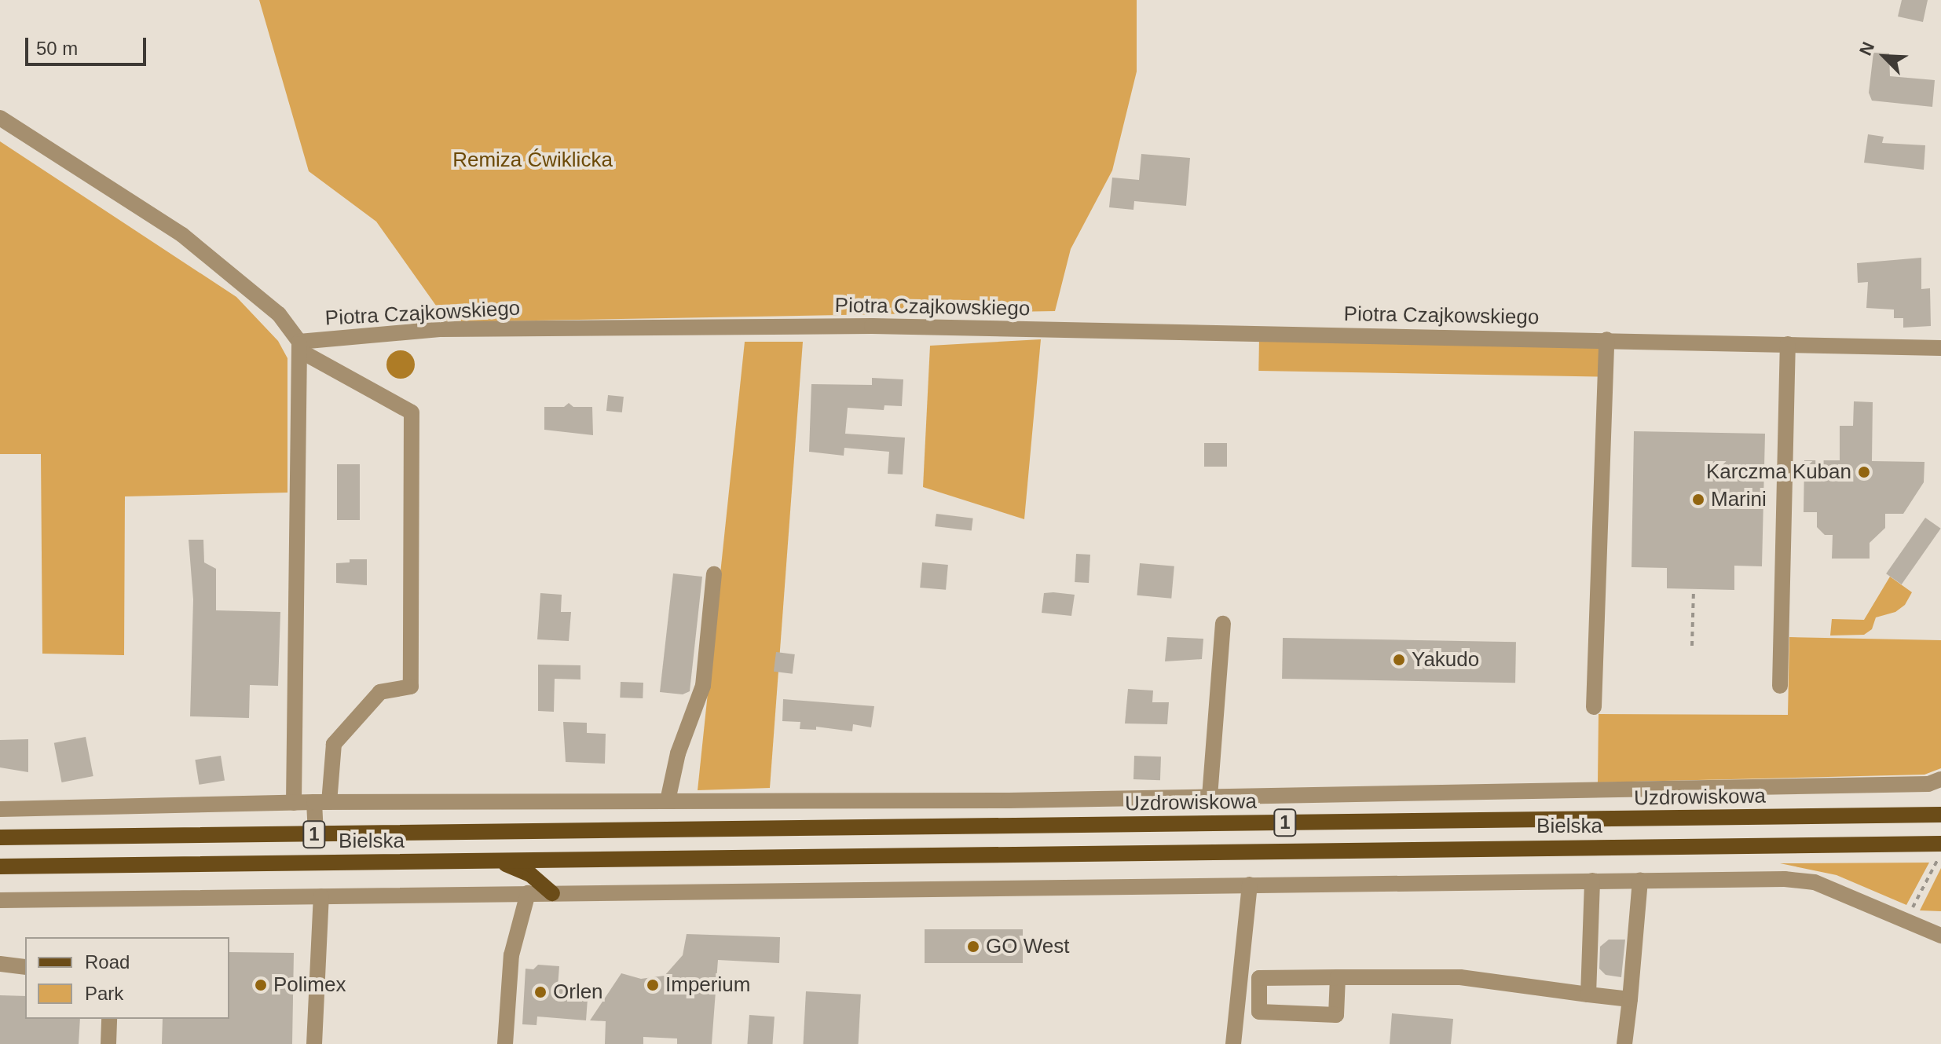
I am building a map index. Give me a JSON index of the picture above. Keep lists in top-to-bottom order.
{
  "streets": {
    "main road": ["Uzdrowiskowa", "1", "Bielska"],
    "street": ["Piotra Czajkowskiego"]
  },
  "crossings": [
    ["Uzdrowiskowa", "Bielska"]
  ],
  "parks": ["Remiza Ćwiklicka"],
  "places": [
    "Karczma Kuban",
    "Marini",
    "Yakudo",
    "GO West",
    "Polimex",
    "Imperium",
    "Orlen"
  ],
  "legend": ["Road", "Park"],
  "scale_bar": "50 m",
  "north": "top left"
}
